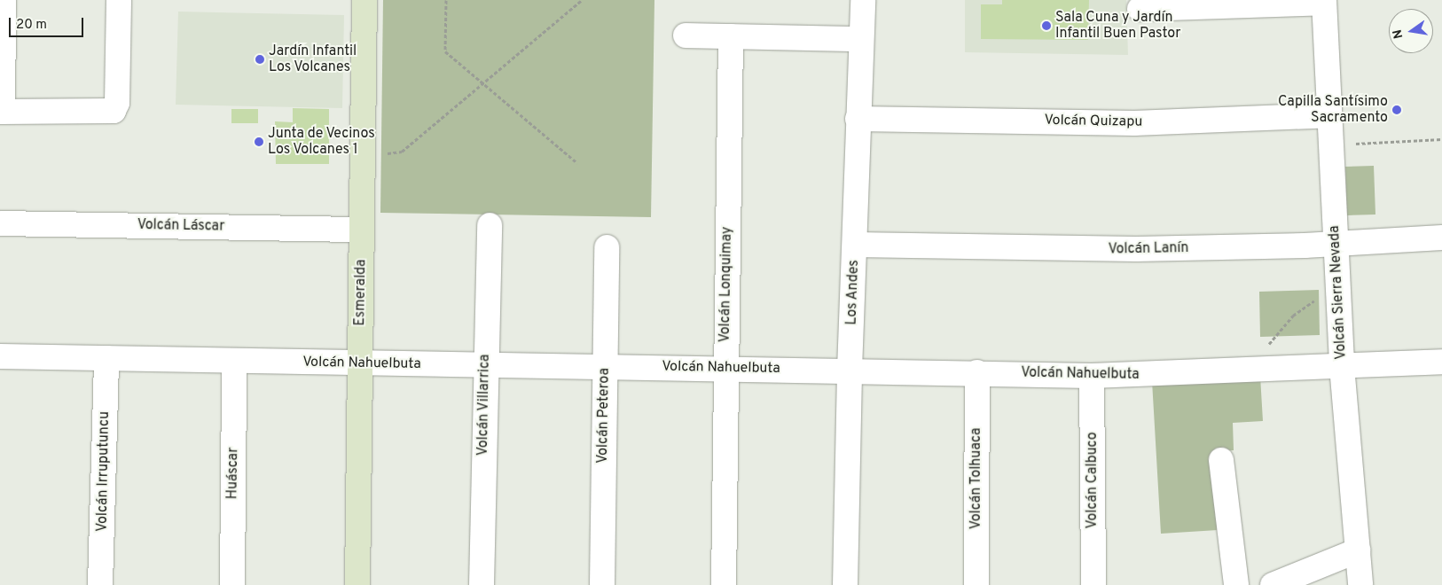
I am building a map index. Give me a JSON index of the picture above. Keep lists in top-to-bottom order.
{
  "streets": {
    "street": [
      "Volcán Quizapu",
      "Volcán Láscar",
      "Volcán Lanín",
      "Volcán Lonquimay",
      "Esmeralda",
      "Los Andes",
      "Volcán Sierra Nevada",
      "Volcán Nahuelbuta",
      "Volcán Villarrica",
      "Volcán Peteroa",
      "Volcán Irruputuncu",
      "Huáscar",
      "Volcán Tolhuaca",
      "Volcán Calbuco"
    ]
  },
  "crossings": [
    ["Volcán Quizapu", "Los Andes"],
    ["Volcán Quizapu", "Volcán Sierra Nevada"],
    ["Volcán Láscar", "Esmeralda"],
    ["Volcán Lanín", "Los Andes"],
    ["Volcán Lanín", "Volcán Sierra Nevada"],
    ["Volcán Lonquimay", "Volcán Nahuelbuta"],
    ["Esmeralda", "Volcán Nahuelbuta"],
    ["Los Andes", "Volcán Nahuelbuta"],
    ["Volcán Sierra Nevada", "Volcán Nahuelbuta"],
    ["Volcán Nahuelbuta", "Volcán Villarrica"],
    ["Volcán Nahuelbuta", "Volcán Peteroa"],
    ["Volcán Nahuelbuta", "Volcán Irruputuncu"],
    ["Volcán Nahuelbuta", "Huáscar"],
    ["Volcán Nahuelbuta", "Volcán Tolhuaca"],
    ["Volcán Nahuelbuta", "Volcán Calbuco"]
  ],
  "places": [
    "Sala Cuna y Jardín Infantil Buen Pastor",
    "Jardín Infantil Los Volcanes",
    "Capilla Santísimo Sacramento",
    "Junta de Vecinos Los Volcanes 1"
  ],
  "scale_bar": "20 m",
  "north": "left"
}
